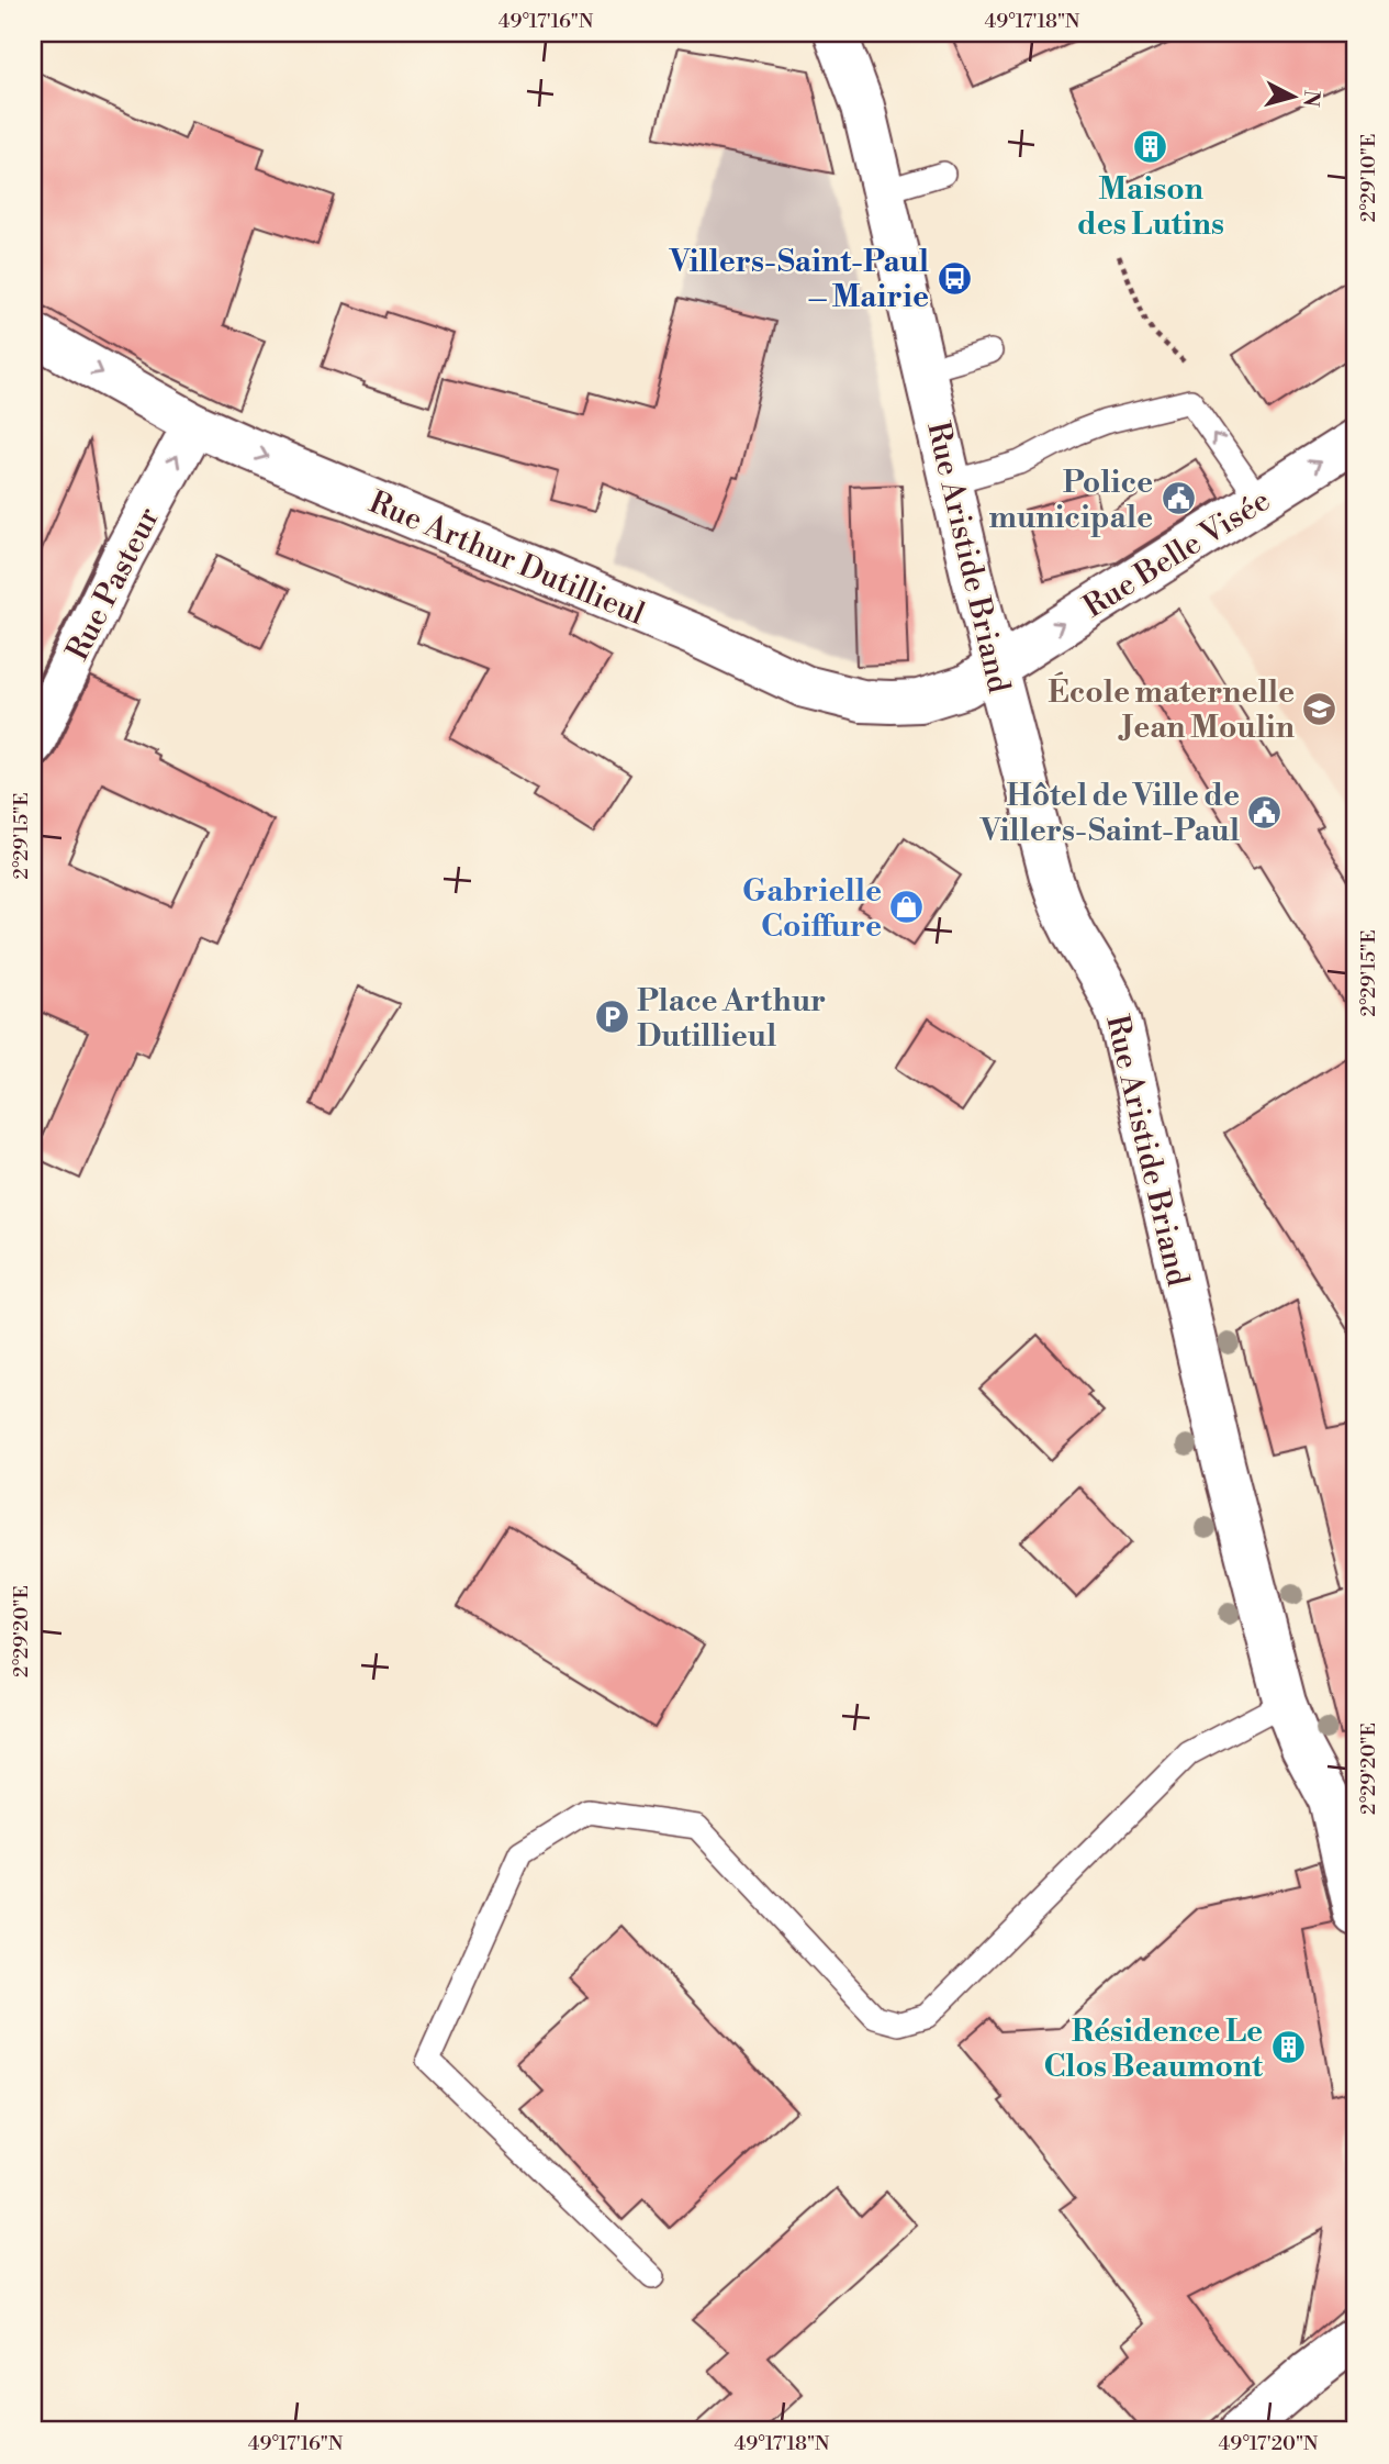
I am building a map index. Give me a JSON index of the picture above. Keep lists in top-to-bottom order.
{
  "streets": {
    "street": [
      "Rue Belle Visée",
      "Rue Arthur Dutillieul",
      "Rue Aristide Briand",
      "Rue Pasteur"
    ]
  },
  "crossings": [
    ["Rue Belle Visée", "Rue Arthur Dutillieul"],
    ["Rue Belle Visée", "Rue Aristide Briand"],
    ["Rue Arthur Dutillieul", "Rue Aristide Briand"],
    ["Rue Arthur Dutillieul", "Rue Pasteur"]
  ],
  "one_way": ["Rue Belle Visée", "Rue Arthur Dutillieul", "Rue Pasteur"],
  "places": {
    "building": ["Maison des Lutins", "Résidence Le Clos Beaumont"],
    "bus stop": ["Villers-Saint-Paul – Mairie"],
    "public building": ["Police municipale", "Hôtel de Ville de Villers-Saint-Paul"],
    "school or university": ["École maternelle Jean Moulin"],
    "shop": ["Gabrielle Coiffure"],
    "parking": ["Place Arthur Dutillieul"]
  },
  "north": "right",
  "coordinates": [
    "49°17'16\"N",
    "49°17'18\"N",
    "2°29'10\"E",
    "2°29'15\"E",
    "2°29'20\"E",
    "49°17'20\"N"
  ]
}
